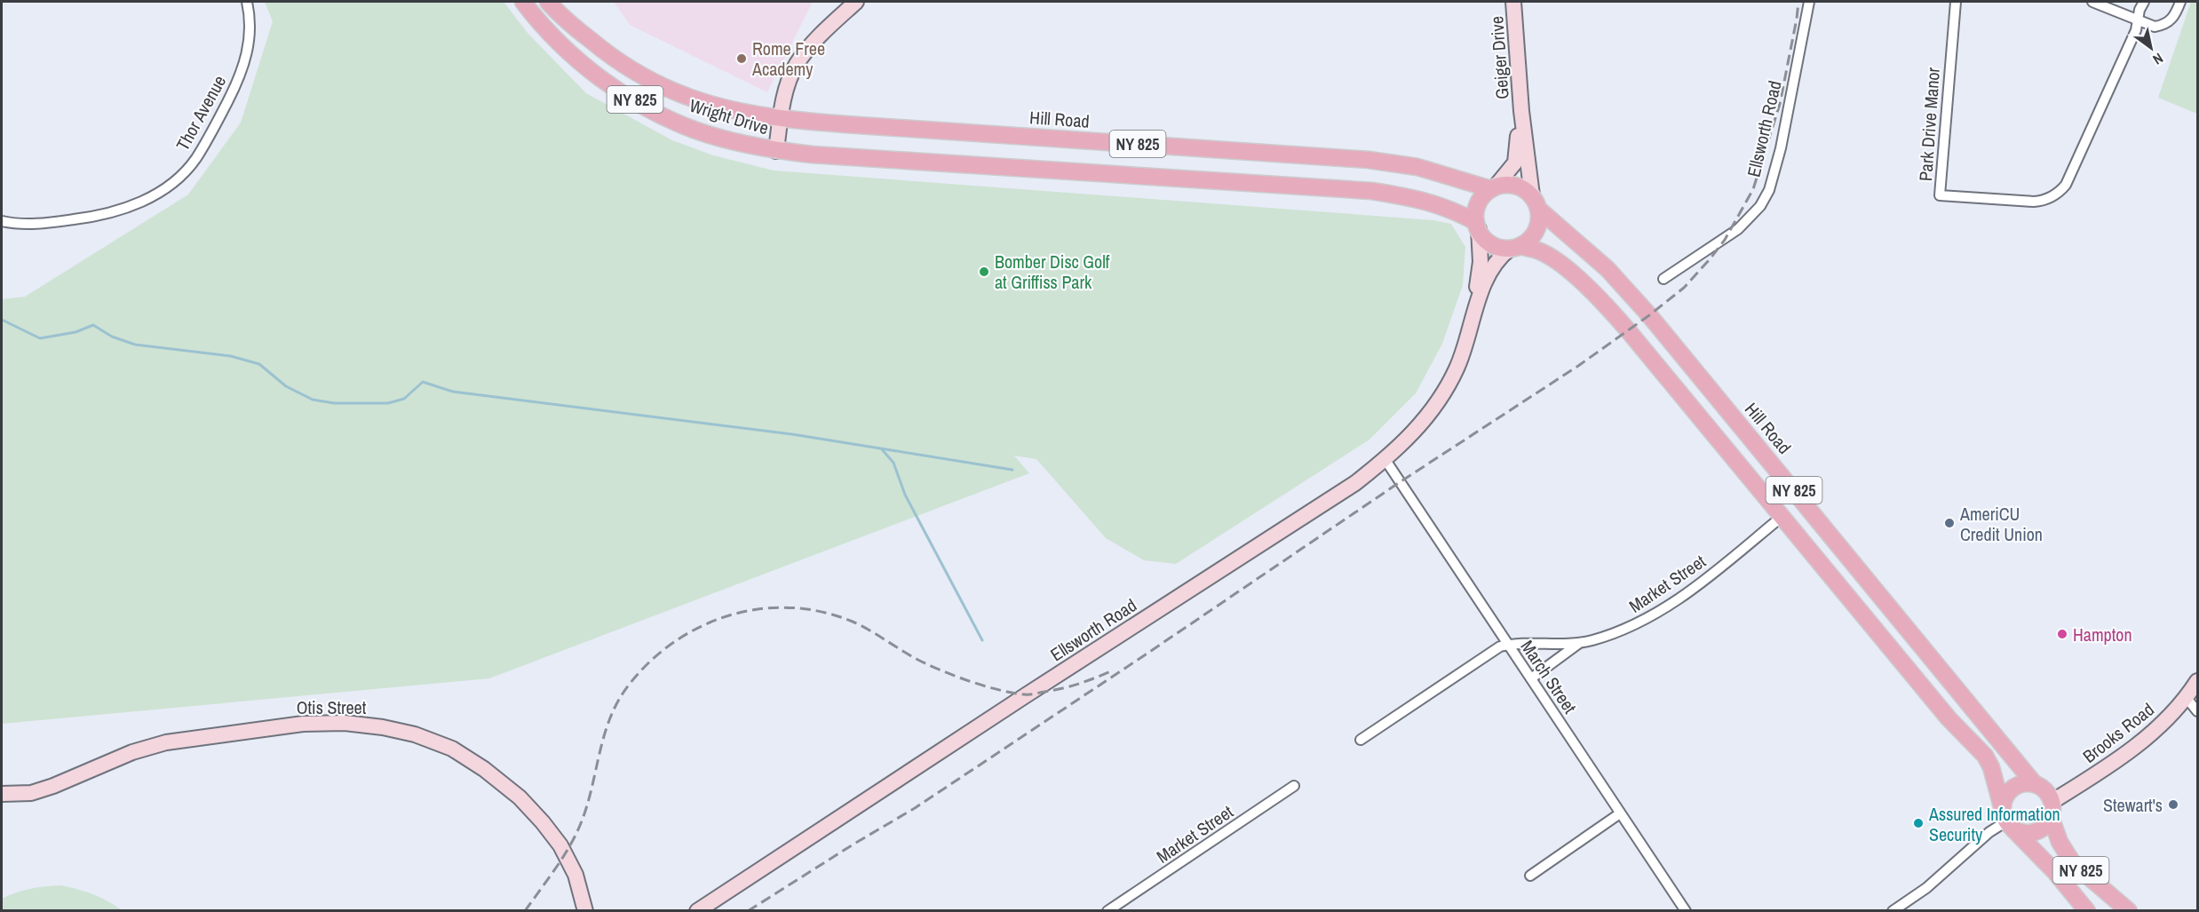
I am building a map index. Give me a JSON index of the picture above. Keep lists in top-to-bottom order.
{
  "streets": {
    "main road": ["NY 825", "Wright Drive", "Hill Road"],
    "street": [
      "Geiger Drive",
      "Thor Avenue",
      "Park Drive Manor",
      "Ellsworth Road",
      "Market Street",
      "March Street",
      "Otis Street",
      "Brooks Road"
    ]
  },
  "crossings": [
    ["Geiger Drive", "NY 825"],
    ["Geiger Drive", "Hill Road"],
    ["Geiger Drive", "Ellsworth Road"],
    ["NY 825", "Wright Drive"],
    ["NY 825", "Hill Road"],
    ["NY 825", "Ellsworth Road"],
    ["NY 825", "Market Street"],
    ["NY 825", "Brooks Road"],
    ["Wright Drive", "Hill Road"],
    ["Hill Road", "Ellsworth Road"],
    ["Hill Road", "Brooks Road"],
    ["Ellsworth Road", "March Street"],
    ["Market Street", "March Street"]
  ],
  "places": [
    "Rome Free Academy",
    "Bomber Disc Golf at Griffiss Park",
    "AmeriCU Credit Union",
    "Hampton",
    "Stewart's",
    "Assured Information Security"
  ],
  "north": "bottom right"
}
